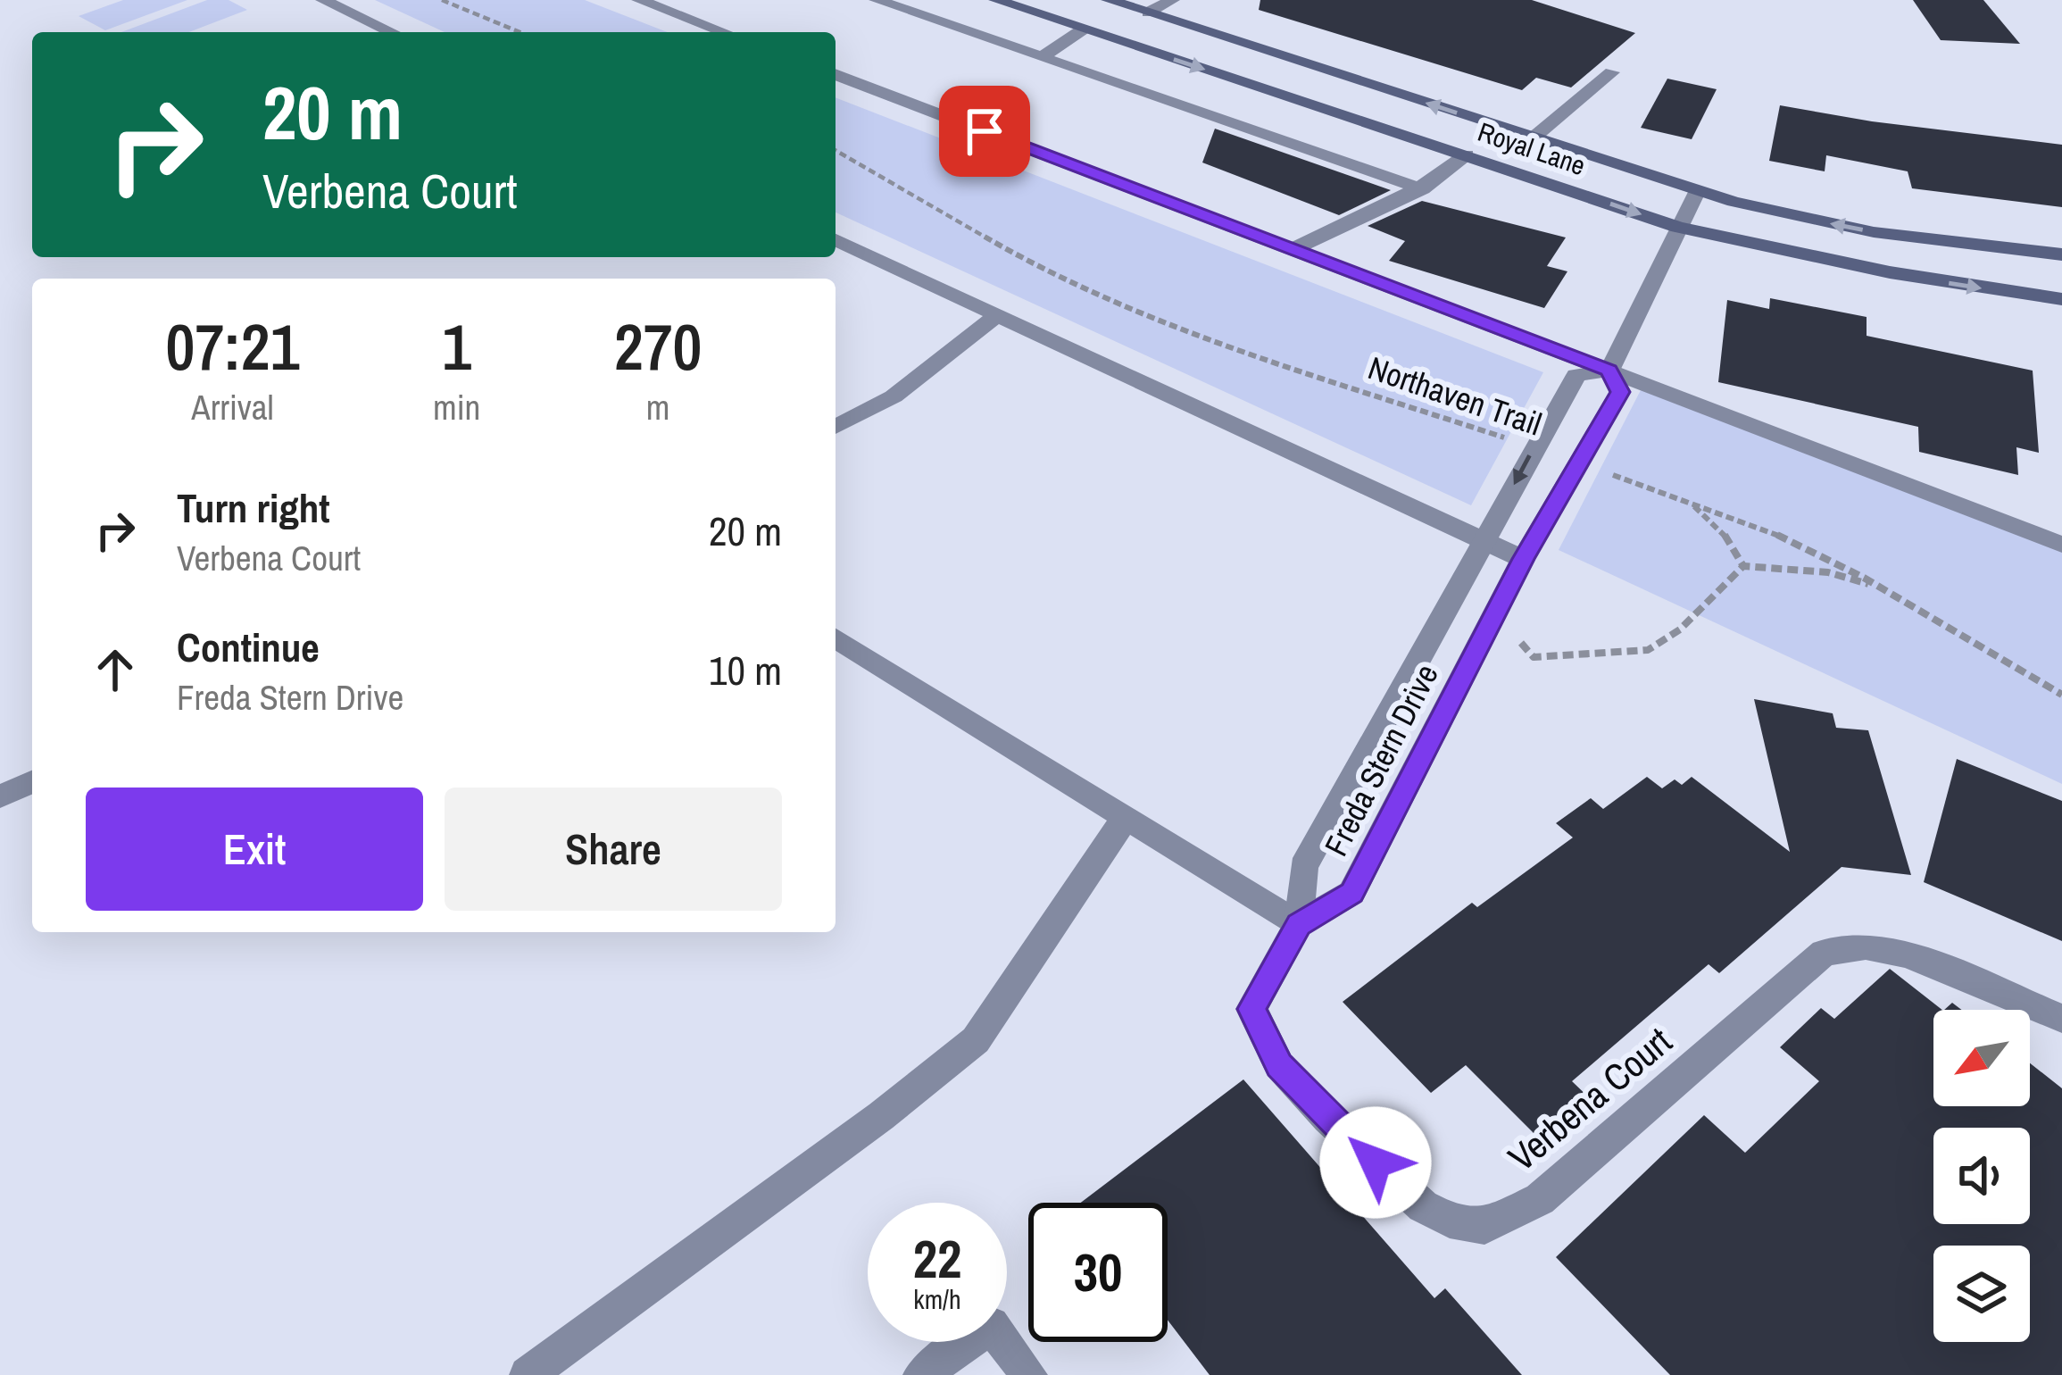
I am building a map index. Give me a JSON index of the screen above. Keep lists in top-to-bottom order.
{
  "streets": {
    "main road": ["Royal Lane"],
    "street": ["Freda Stern Drive", "Verbena Court"],
    "path": ["Northaven Trail"]
  },
  "crossings": [
    ["Royal Lane", "Freda Stern Drive"],
    ["Northaven Trail", "Freda Stern Drive"],
    ["Freda Stern Drive", "Verbena Court"]
  ],
  "north": "bottom left",
  "page": {
    "turn": ["20 m", "Verbena Court"],
    "eta": [
      "07:21",
      "Arrival",
      "1",
      "min",
      "270",
      "m"
    ],
    "list": [
      {
        "name": "Turn right",
        "note": "Verbena Court",
        "value": "20 m"
      },
      {
        "name": "Continue",
        "note": "Freda Stern Drive",
        "value": "10 m"
      }
    ],
    "buttons": ["Exit", "Share"],
    "speed": "22 km/h",
    "limit": "30"
  }
}
